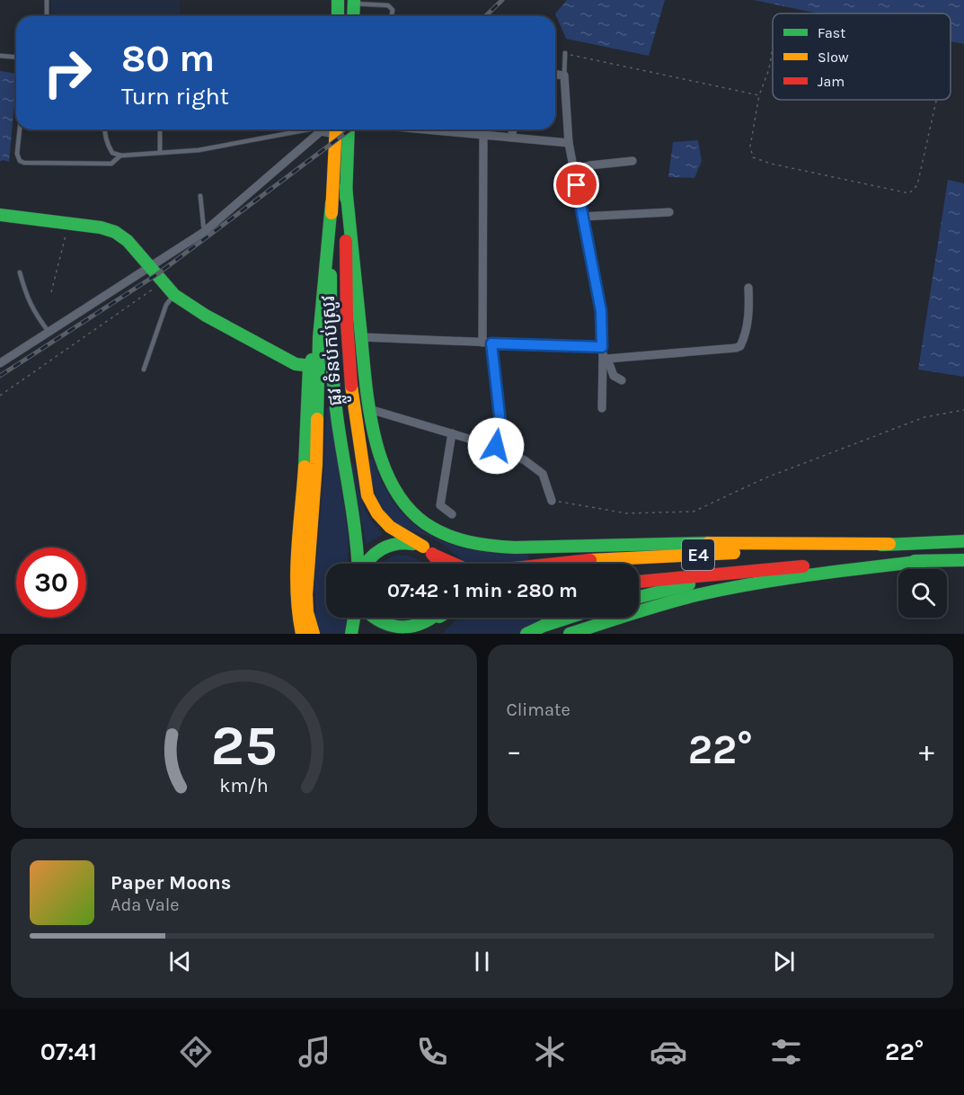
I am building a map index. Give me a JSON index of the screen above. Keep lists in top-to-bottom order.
{
  "streets": {
    "main road": ["ផ្លូវ ទំនប់កប់ស្រូវ", "E4"]
  },
  "crossings": [
    ["ផ្លូវ ទំនប់កប់ស្រូវ", "E4"]
  ],
  "legend": ["Fast", "Slow", "Jam"],
  "page": {
    "turn": ["80 m", "Turn right"],
    "limit": "30",
    "trip": "07:42 · 1 min · 280 m",
    "tile": "Climate",
    "heat": ["−", "22°", "+"],
    "song": ["Paper Moons", "Ada Vale"],
    "tabs": ["07:41", "22°"],
    "gauge": ["25", "km/h"]
  }
}
